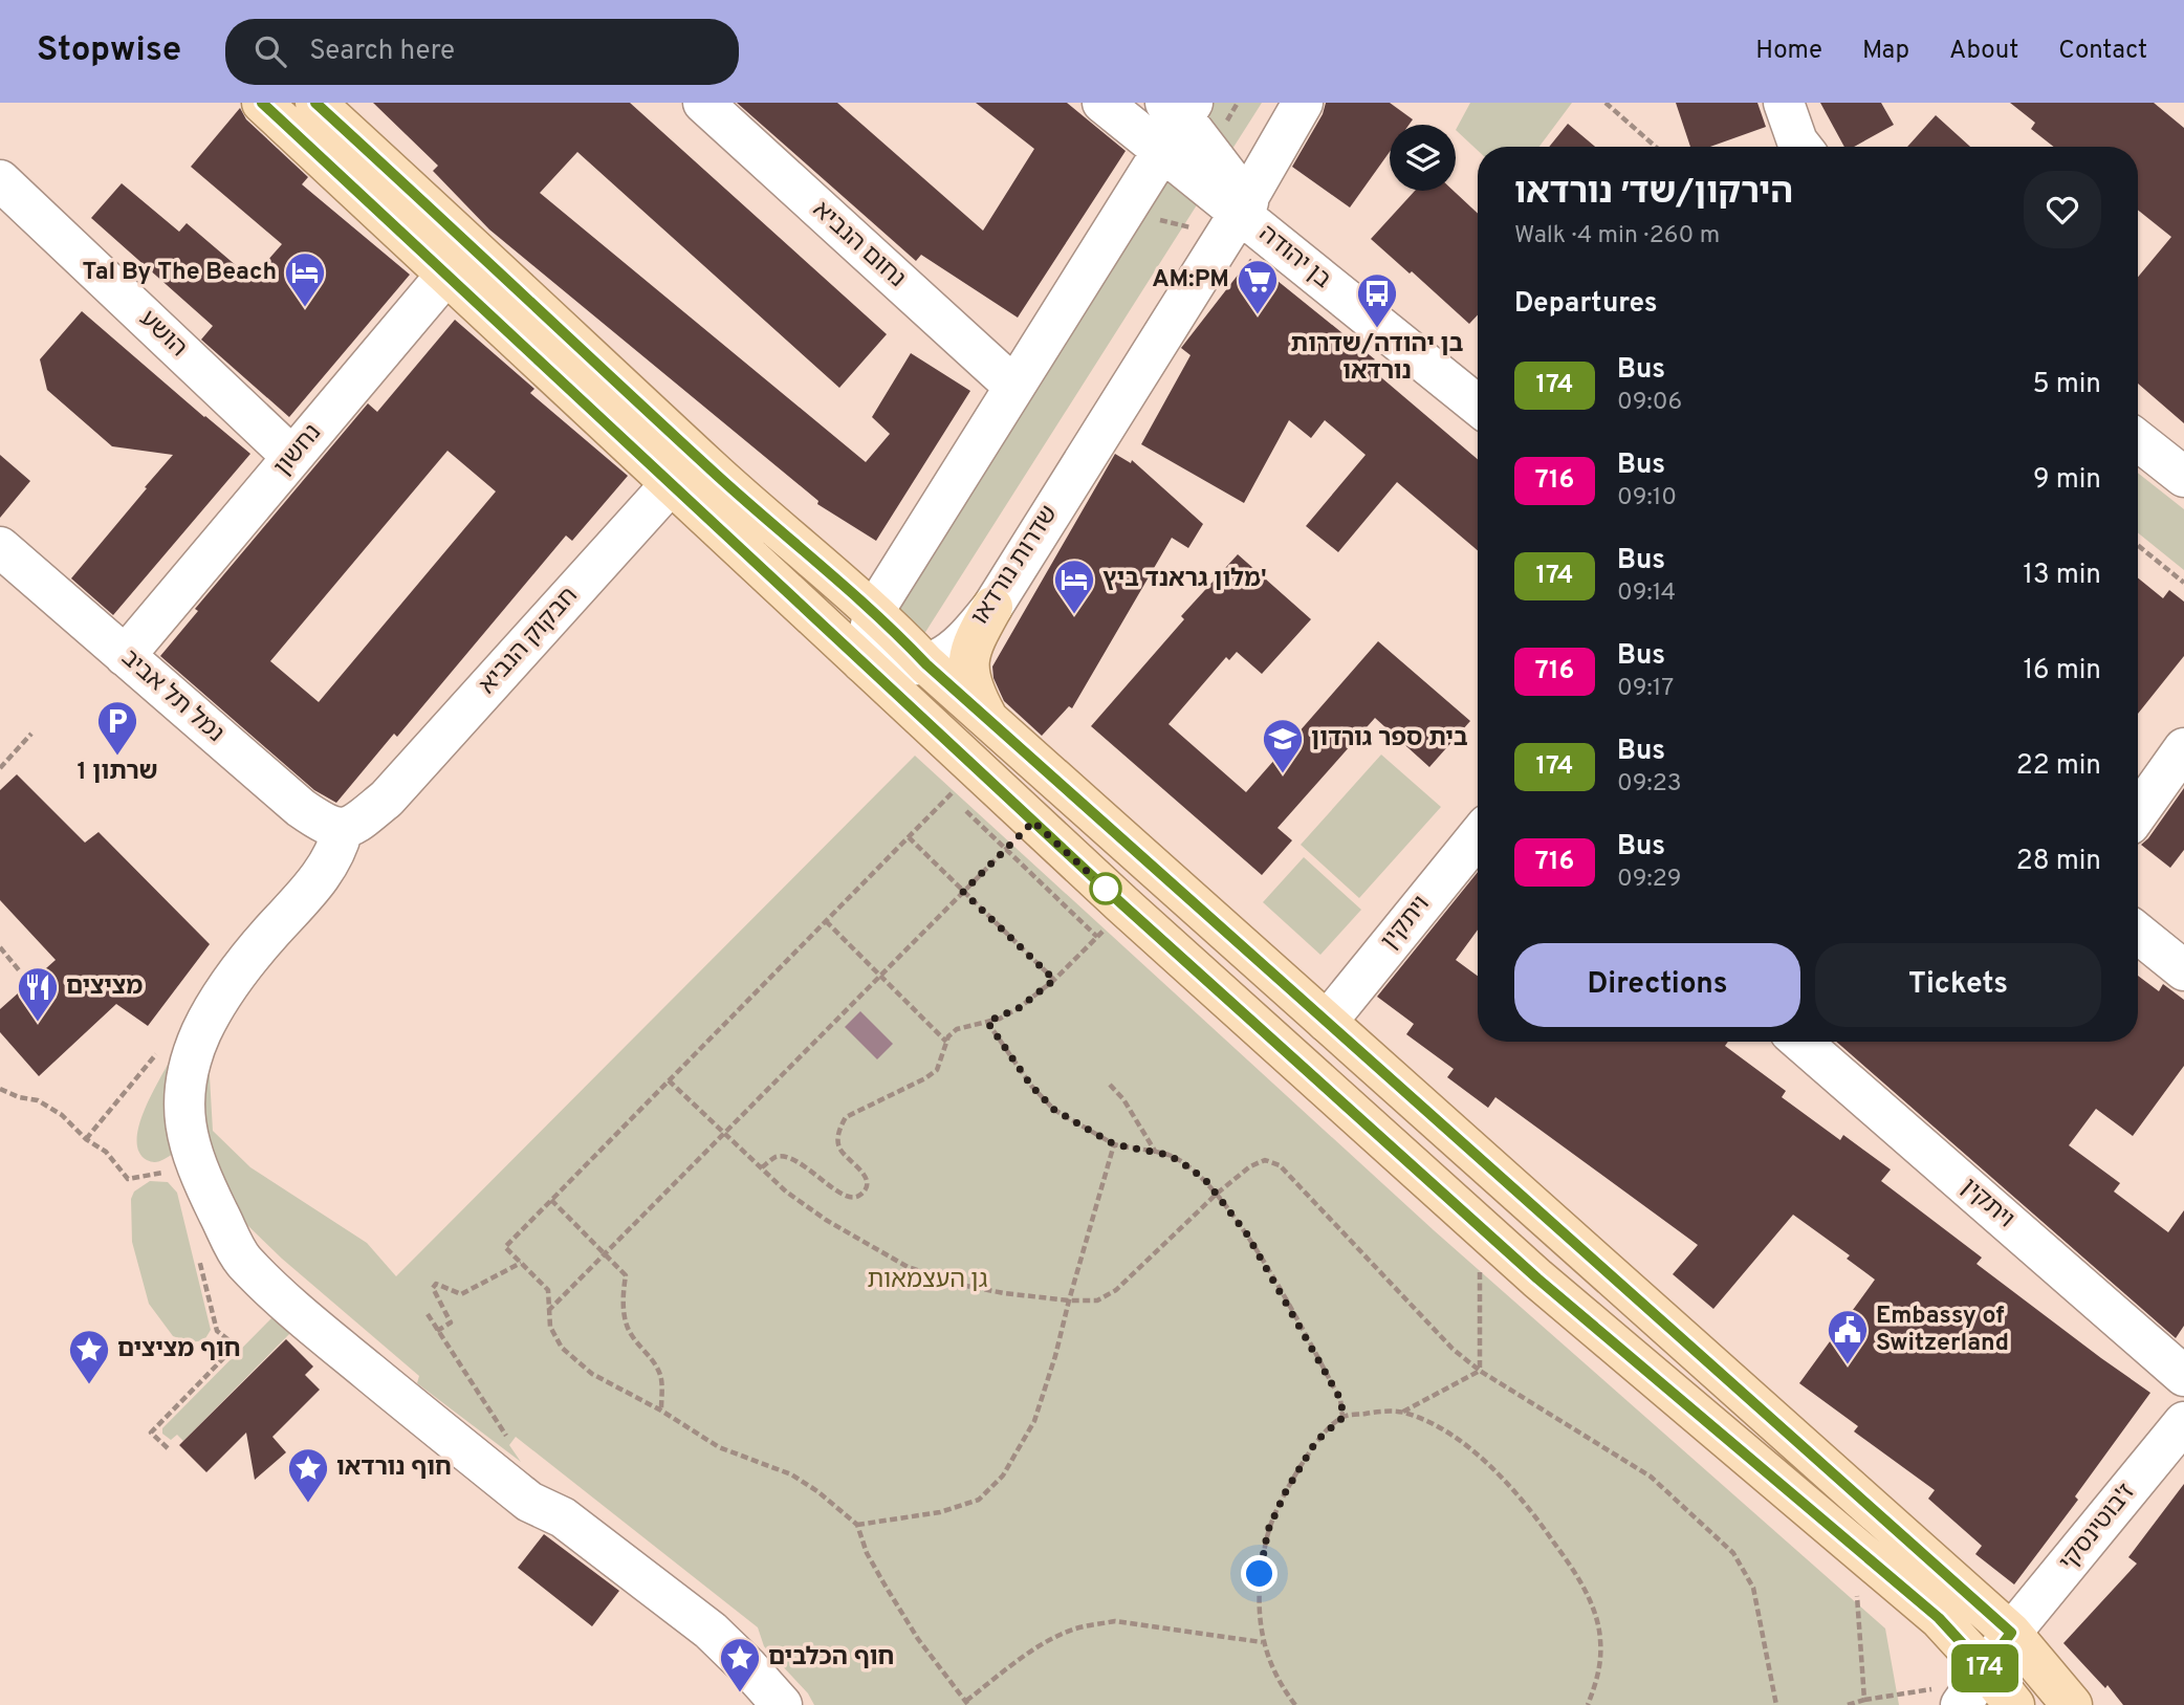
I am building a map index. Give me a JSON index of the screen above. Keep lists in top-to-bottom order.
{
  "streets": {
    "street": [
      "נחום הנביא",
      "בן יהודה",
      "הושע",
      "נחשון",
      "שדרות נורדאו",
      "חבקוק הנביא",
      "נמל תל אביב",
      "ויתקין",
      "ז'בוטינסקי"
    ]
  },
  "crossings": [
    ["בן יהודה", "שדרות נורדאו"],
    ["הושע", "נחשון"],
    ["נחשון", "נמל תל אביב"],
    ["חבקוק הנביא", "נמל תל אביב"]
  ],
  "parks": ["גן העצמאות"],
  "places": {
    "hotel": ["Tal By The Beach", "מלון גראנד ביץ'"],
    "supermarket": ["AM:PM"],
    "bus stop": ["בן יהודה/שדרות נורדאו"],
    "parking": ["שרתון 1"],
    "school or university": ["בית ספר גורדון"],
    "restaurant": ["מציצים"],
    "public building": ["Embassy of Switzerland"],
    "place": ["חוף מציצים", "חוף נורדאו", "חוף הכלבים"]
  },
  "lines": ["bus line 174"],
  "page": {
    "header": "Stopwise",
    "search": "Search here",
    "nav": [
      "Home",
      "Map",
      "About",
      "Contact"
    ],
    "on_map": "174",
    "heading": [
      ["הירקון/שד׳ נורדאו", "Walk · 4 min · 260 m"],
      "Departures"
    ],
    "list": [
      {
        "mark": "174",
        "name": "Bus",
        "note": "09:06",
        "value": "5 min"
      },
      {
        "mark": "716",
        "name": "Bus",
        "note": "09:10",
        "value": "9 min"
      },
      {
        "mark": "174",
        "name": "Bus",
        "note": "09:14",
        "value": "13 min"
      },
      {
        "mark": "716",
        "name": "Bus",
        "note": "09:17",
        "value": "16 min"
      },
      {
        "mark": "174",
        "name": "Bus",
        "note": "09:23",
        "value": "22 min"
      },
      {
        "mark": "716",
        "name": "Bus",
        "note": "09:29",
        "value": "28 min"
      }
    ],
    "buttons": ["Directions", "Tickets"]
  }
}
